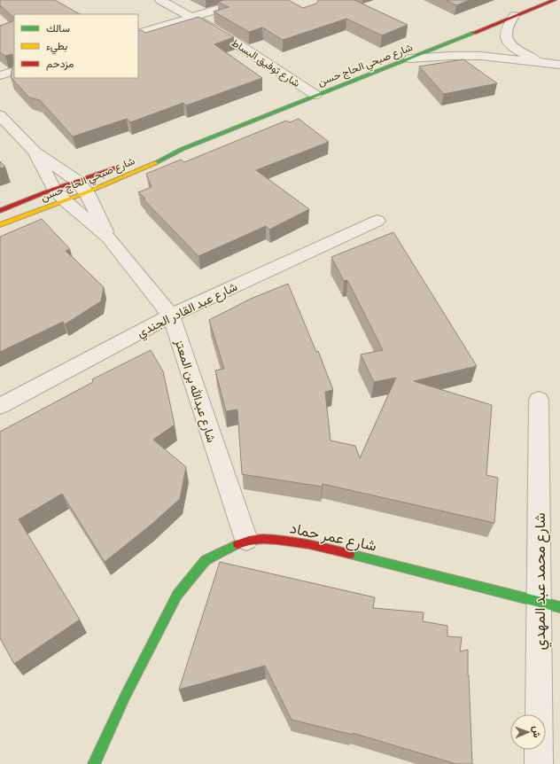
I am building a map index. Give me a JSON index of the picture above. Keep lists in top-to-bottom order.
{
  "streets": {
    "street": [
      "شارع توفيق البساط",
      "شارع صبحي الحاج حسن",
      "شارع عبد القادر الجندي",
      "شارع عبدالله بن المعتز",
      "شارع عمر حماد",
      "شارع محمد عبد المهدي"
    ]
  },
  "crossings": [
    ["شارع توفيق البساط", "شارع صبحي الحاج حسن"],
    ["شارع صبحي الحاج حسن", "شارع عبدالله بن المعتز"],
    ["شارع عبد القادر الجندي", "شارع عبدالله بن المعتز"],
    ["شارع عبدالله بن المعتز", "شارع عمر حماد"],
    ["شارع عمر حماد", "شارع محمد عبد المهدي"]
  ],
  "legend": ["سالك", "بطيء", "مزدحم"],
  "north": "right"
}
